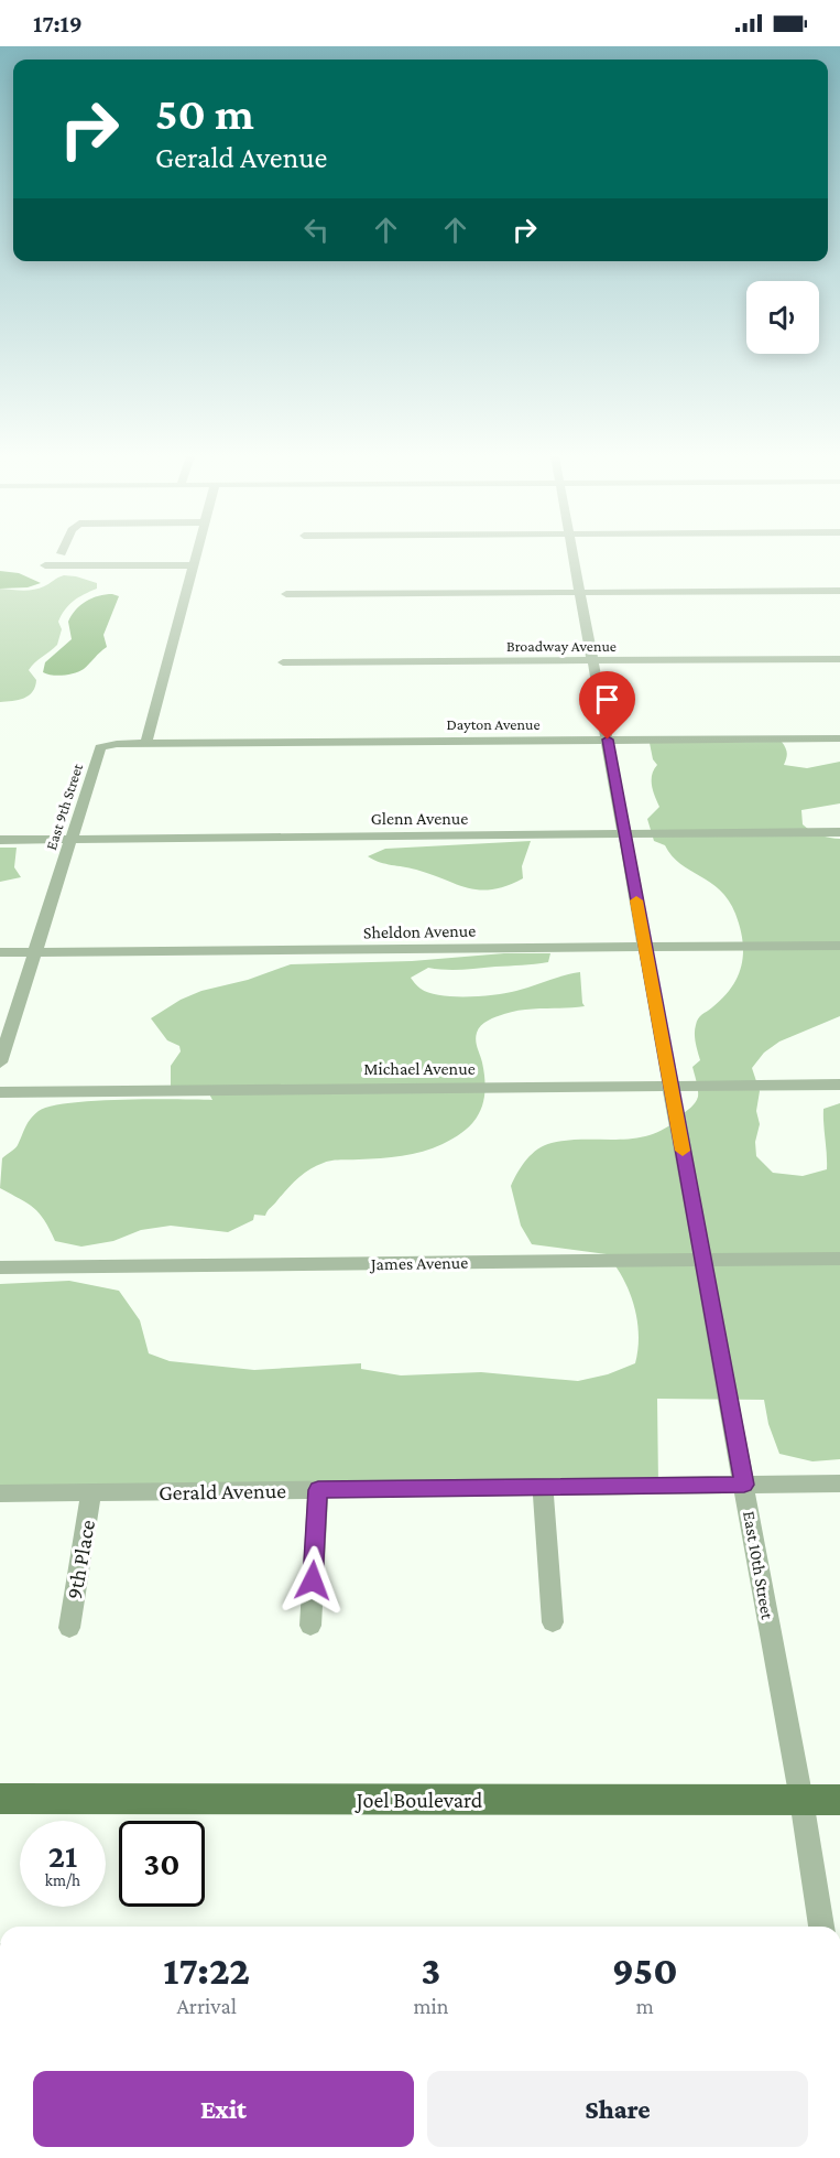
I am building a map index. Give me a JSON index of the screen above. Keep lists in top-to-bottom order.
{
  "streets": {
    "main road": ["Joel Boulevard"],
    "street": [
      "Broadway Avenue",
      "Dayton Avenue",
      "East 9th Street",
      "Glenn Avenue",
      "Sheldon Avenue",
      "Michael Avenue",
      "James Avenue",
      "Gerald Avenue",
      "9th Place",
      "East 10th Street"
    ]
  },
  "crossings": [
    ["Broadway Avenue", "East 10th Street"],
    ["Dayton Avenue", "East 9th Street"],
    ["Dayton Avenue", "East 10th Street"],
    ["East 9th Street", "Glenn Avenue"],
    ["East 9th Street", "Sheldon Avenue"],
    ["Glenn Avenue", "East 10th Street"],
    ["Sheldon Avenue", "East 10th Street"],
    ["Michael Avenue", "East 10th Street"],
    ["James Avenue", "East 10th Street"],
    ["Gerald Avenue", "9th Place"],
    ["Gerald Avenue", "East 10th Street"],
    ["East 10th Street", "Joel Boulevard"]
  ],
  "page": {
    "status": "17:19",
    "turn": ["50 m", "Gerald Avenue"],
    "speed": "21 km/h",
    "limit": "30",
    "eta": [
      "17:22",
      "Arrival",
      "3",
      "min",
      "950",
      "m"
    ],
    "buttons": ["Exit", "Share"]
  }
}
